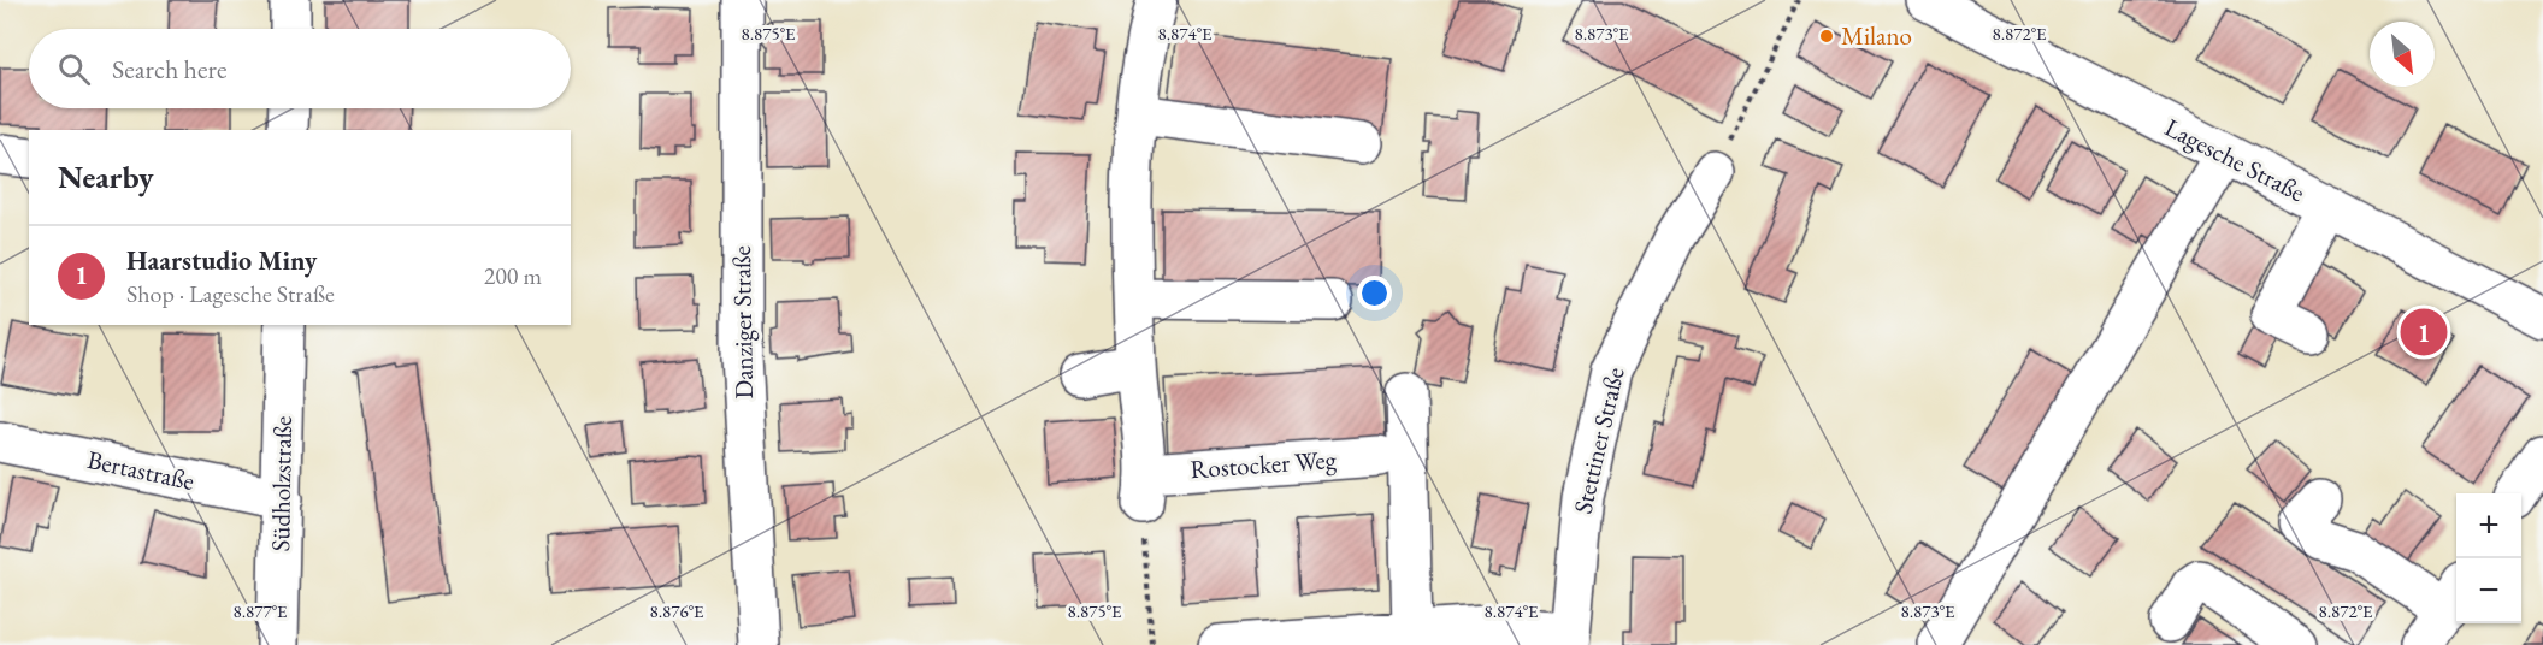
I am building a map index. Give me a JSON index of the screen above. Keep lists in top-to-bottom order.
{
  "streets": {
    "street": [
      "Lagesche Straße",
      "Danziger Straße",
      "Stettiner Straße",
      "Rostocker Weg",
      "Bertastraße",
      "Südholzstraße"
    ]
  },
  "crossings": [
    ["Bertastraße", "Südholzstraße"]
  ],
  "places": ["Milano"],
  "north": "bottom right",
  "page": {
    "search": "Search here",
    "heading": "Nearby",
    "list": [
      {
        "mark": "1",
        "name": "Haarstudio Miny",
        "note": "Shop · Lagesche Straße",
        "value": "200 m"
      }
    ],
    "pins": "1",
    "map_buttons": ["+", "−"]
  },
  "coordinates": [
    "8.875°E",
    "8.874°E",
    "8.873°E",
    "8.872°E",
    "8.877°E",
    "8.876°E"
  ]
}
